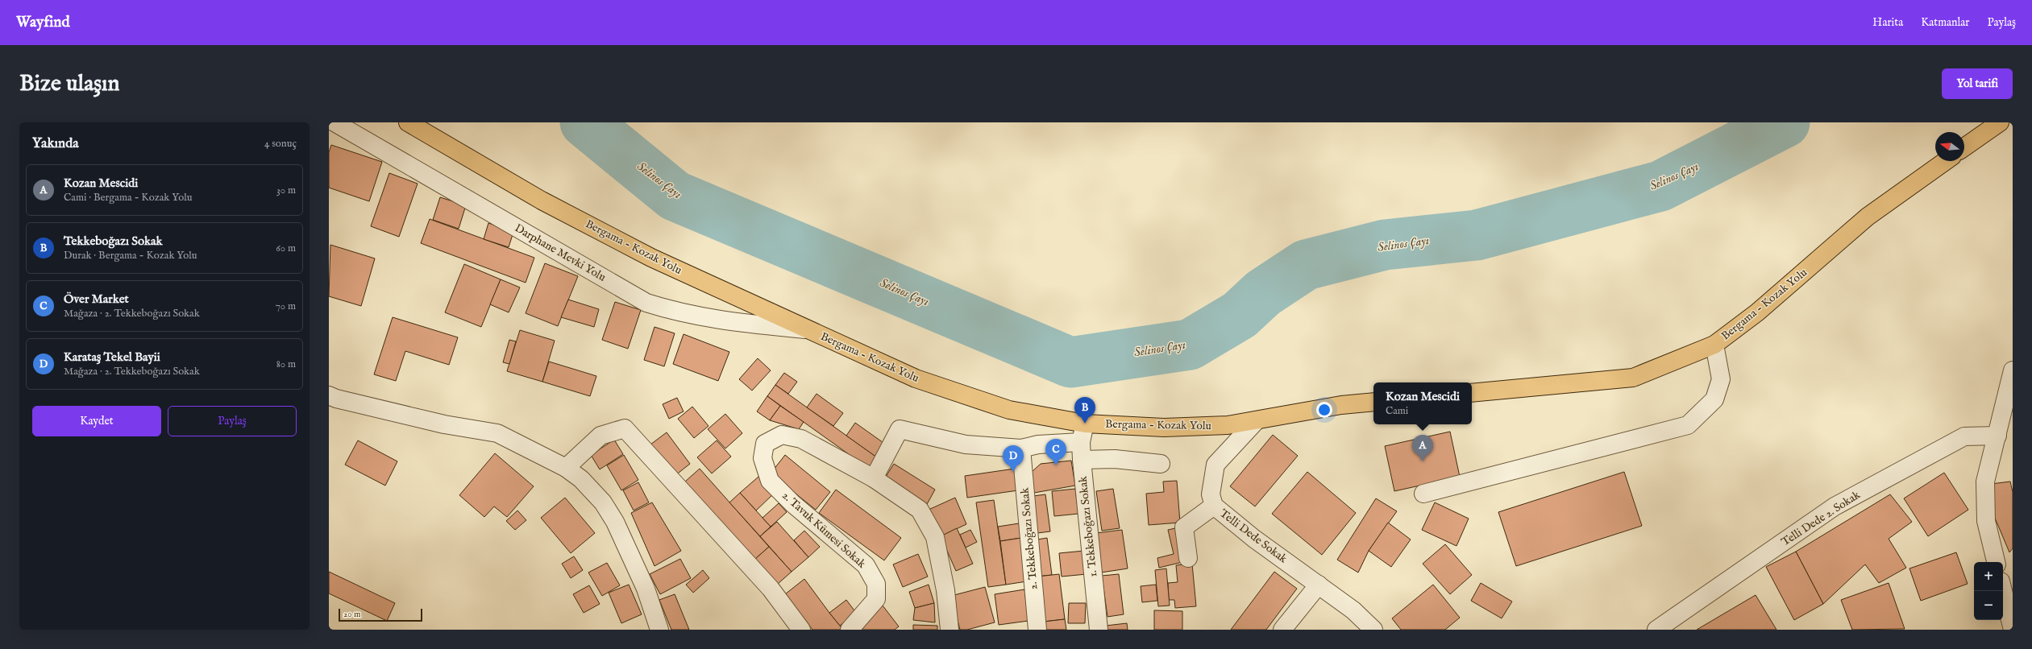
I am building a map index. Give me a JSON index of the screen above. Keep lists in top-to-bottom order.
{
  "streets": {
    "main road": ["Bergama - Kozak Yolu"],
    "street": [
      "Darphane Mevki Yolu",
      "Telli Dede 2. Sokak",
      "1. Tekkeboğazı Sokak",
      "2. Tavuk Kümesi Sokak",
      "Telli Dede Sokak",
      "2. Tekkeboğazı Sokak"
    ]
  },
  "crossings": [
    ["Bergama - Kozak Yolu", "Darphane Mevki Yolu"],
    ["Bergama - Kozak Yolu", "1. Tekkeboğazı Sokak"],
    ["Bergama - Kozak Yolu", "Telli Dede Sokak"]
  ],
  "water": ["Selinos Çayı"],
  "scale_bar": "20 m",
  "north": "left",
  "page": {
    "header": "Wayfind",
    "nav": ["Harita", "Katmanlar", "Paylaş"],
    "buttons": [
      "Yol tarifi",
      ["Kaydet", "Paylaş"]
    ],
    "title": "Bize ulaşın",
    "heading": ["Yakında", "4 sonuç"],
    "list": [
      {
        "mark": "A",
        "name": "Kozan Mescidi",
        "note": "Cami · Bergama - Kozak Yolu",
        "value": "30 m"
      },
      {
        "mark": "B",
        "name": "Tekkeboğazı Sokak",
        "note": "Durak · Bergama - Kozak Yolu",
        "value": "60 m"
      },
      {
        "mark": "C",
        "name": "Över Market",
        "note": "Mağaza · 2. Tekkeboğazı Sokak",
        "value": "70 m"
      },
      {
        "mark": "D",
        "name": "Karataş Tekel Bayii",
        "note": "Mağaza · 2. Tekkeboğazı Sokak",
        "value": "80 m"
      }
    ],
    "popup": ["Kozan Mescidi", "Cami"],
    "pins": [
      "B",
      "A",
      "C",
      "D"
    ],
    "map_buttons": ["+", "−"],
    "scale": "20 m"
  }
}
